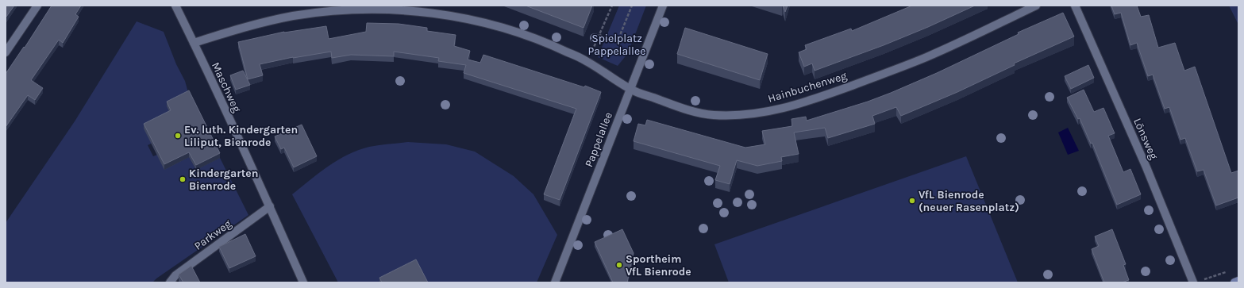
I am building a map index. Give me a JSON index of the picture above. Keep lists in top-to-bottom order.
{
  "streets": {
    "street": [
      "Maschweg",
      "Hainbuchenweg",
      "Lönsweg",
      "Pappelallee",
      "Parkweg"
    ]
  },
  "crossings": [
    ["Maschweg", "Hainbuchenweg"],
    ["Maschweg", "Parkweg"],
    ["Hainbuchenweg", "Pappelallee"]
  ],
  "parks": ["Spielplatz Pappelallee"],
  "places": [
    "Ev. luth. Kindergarten Liliput, Bienrode",
    "Kindergarten Bienrode",
    "VfL Bienrode (neuer Rasenplatz)",
    "Sportheim VfL Bienrode"
  ]
}
